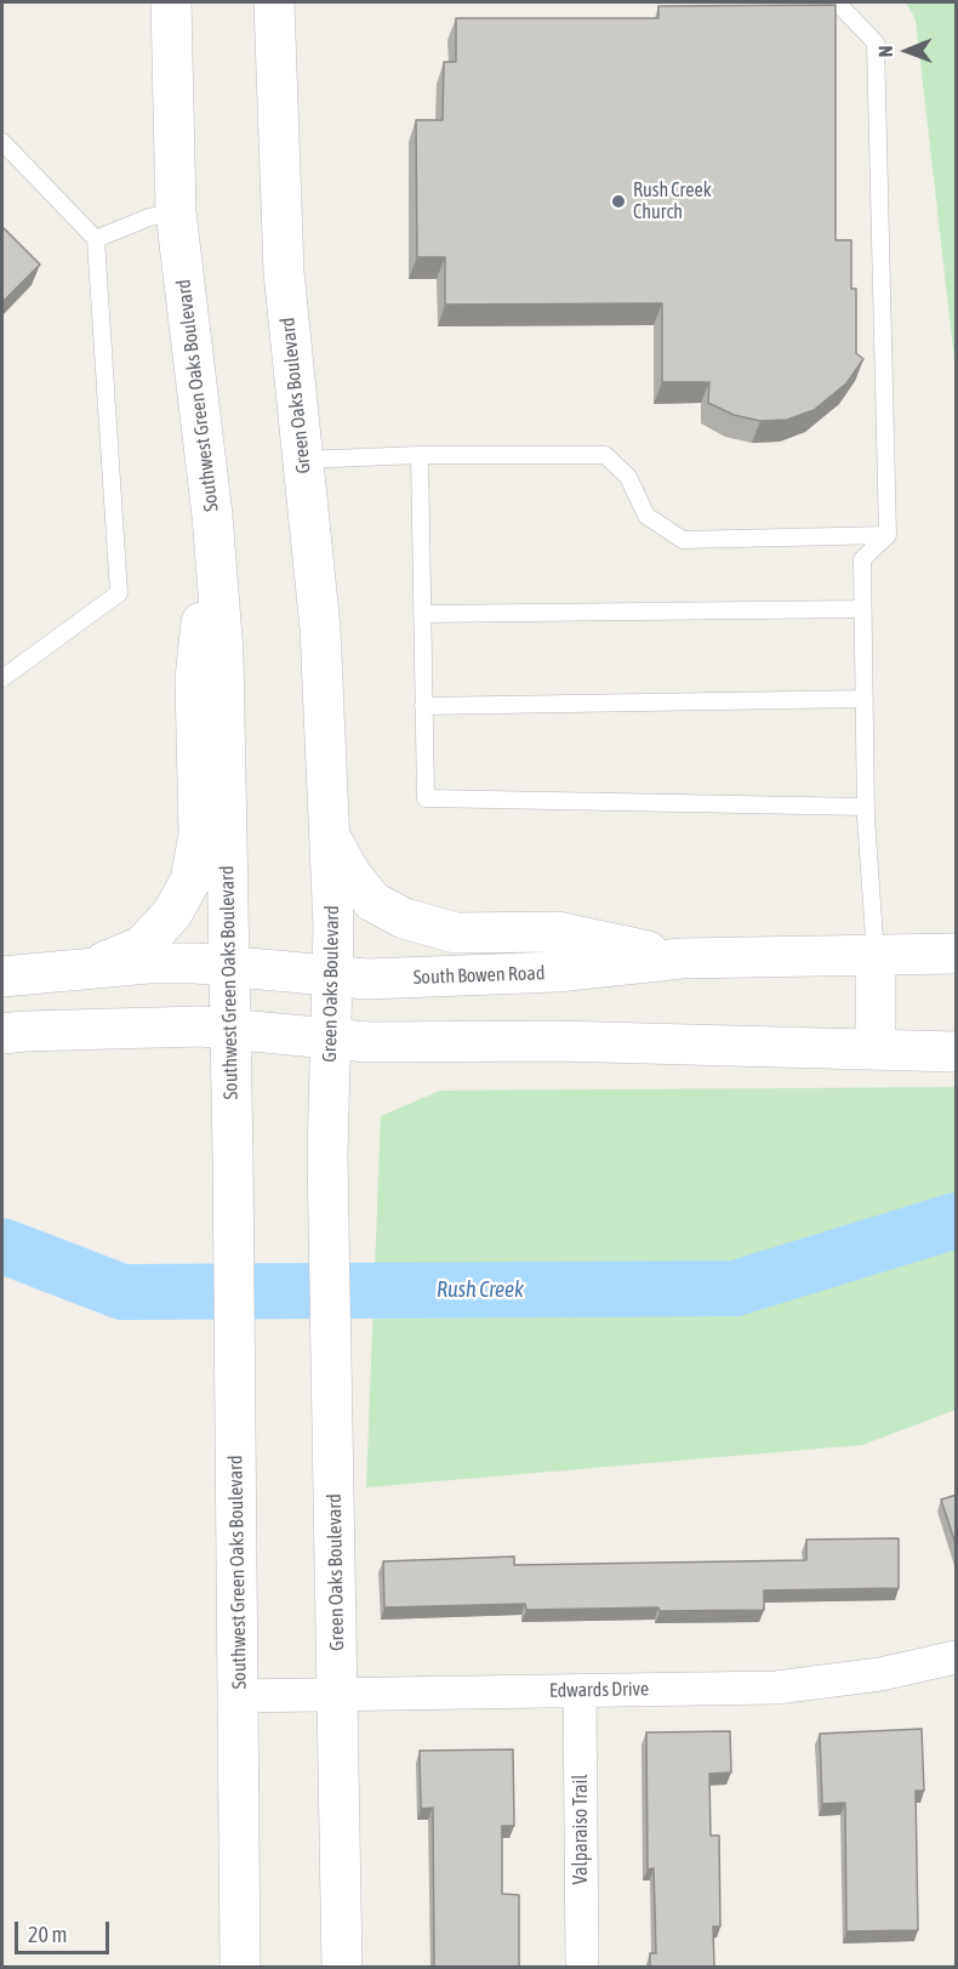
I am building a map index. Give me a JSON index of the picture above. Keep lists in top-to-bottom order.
{
  "streets": {
    "main road": ["Southwest Green Oaks Boulevard", "Green Oaks Boulevard", "South Bowen Road"],
    "street": ["Edwards Drive", "Valparaiso Trail"]
  },
  "crossings": [
    ["Southwest Green Oaks Boulevard", "South Bowen Road"],
    ["Southwest Green Oaks Boulevard", "Edwards Drive"],
    ["Green Oaks Boulevard", "South Bowen Road"],
    ["Green Oaks Boulevard", "Edwards Drive"],
    ["Edwards Drive", "Valparaiso Trail"]
  ],
  "water": ["Rush Creek"],
  "places": ["Rush Creek Church"],
  "scale_bar": "20 m",
  "north": "left"
}
